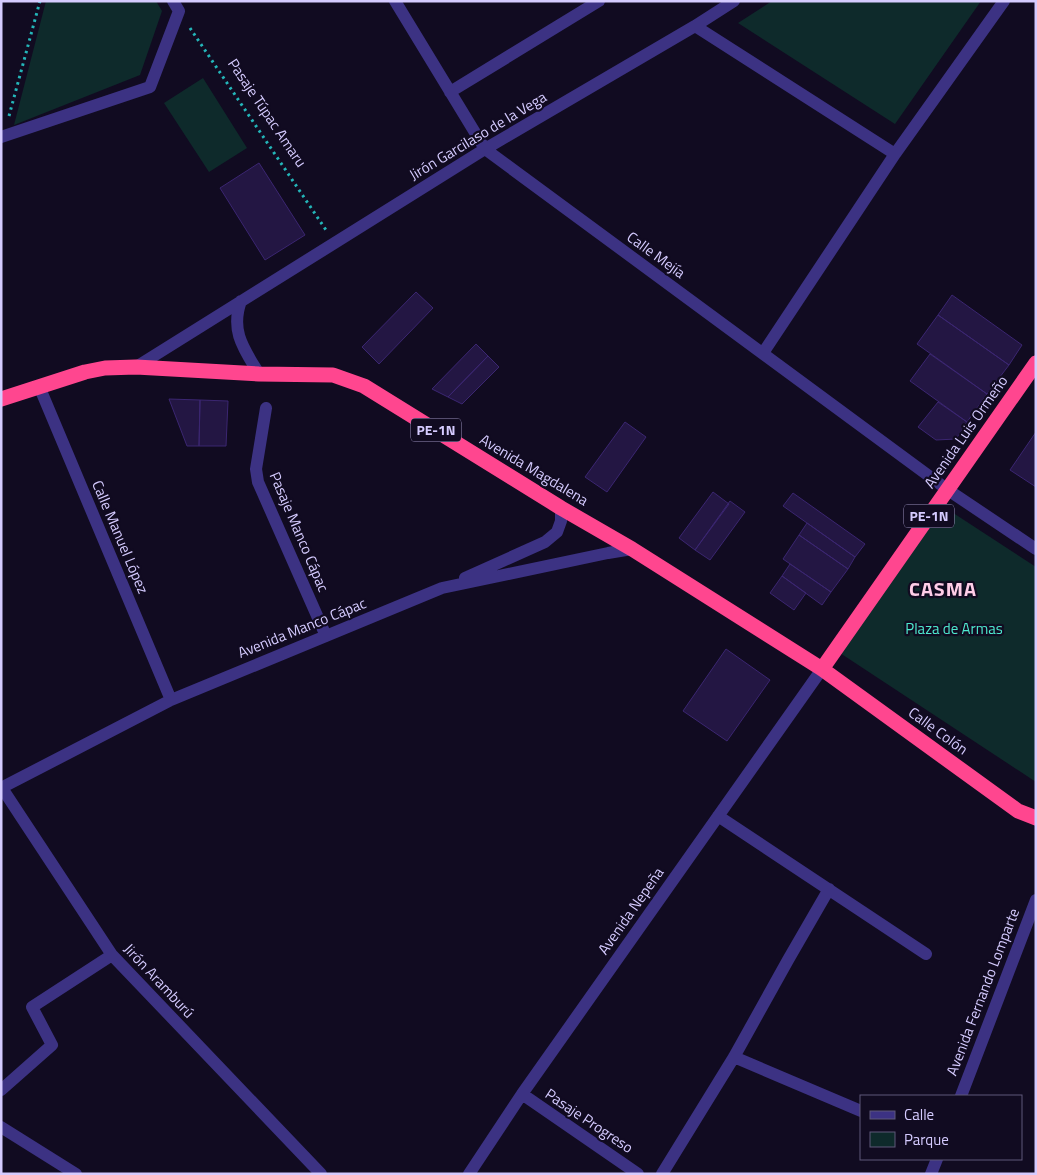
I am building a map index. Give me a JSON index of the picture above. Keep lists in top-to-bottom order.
{
  "streets": {
    "highway": [
      "PE-1N",
      "Avenida Luis Ormeño",
      "Avenida Magdalena",
      "Calle Colón"
    ],
    "street": [
      "Jirón Garcilaso de la Vega",
      "Calle Mejía",
      "Pasaje Manco Cápac",
      "Calle Manuel López",
      "Avenida Manco Cápac",
      "Avenida Nepeña",
      "Jirón Aramburú",
      "Avenida Fernando Lomparte",
      "Pasaje Progreso"
    ],
    "path": ["Pasaje Túpac Amaru"]
  },
  "crossings": [
    ["Pasaje Túpac Amaru", "Jirón Garcilaso de la Vega"],
    ["Jirón Garcilaso de la Vega", "Calle Mejía"],
    ["Jirón Garcilaso de la Vega", "Avenida Magdalena"],
    ["Calle Mejía", "Avenida Luis Ormeño"],
    ["Avenida Luis Ormeño", "Avenida Magdalena"],
    ["Avenida Luis Ormeño", "Calle Colón"],
    ["Avenida Luis Ormeño", "Avenida Nepeña"],
    ["Avenida Magdalena", "Calle Manuel López"],
    ["Avenida Magdalena", "Avenida Manco Cápac"],
    ["Avenida Magdalena", "Calle Colón"],
    ["Avenida Magdalena", "Avenida Nepeña"],
    ["Pasaje Manco Cápac", "Avenida Manco Cápac"],
    ["Calle Manuel López", "Avenida Manco Cápac"],
    ["Avenida Manco Cápac", "Jirón Aramburú"],
    ["Calle Colón", "Avenida Nepeña"],
    ["Avenida Nepeña", "Pasaje Progreso"]
  ],
  "districts": ["CASMA"],
  "parks": ["Plaza de Armas"],
  "legend": ["Calle", "Parque"]
}
